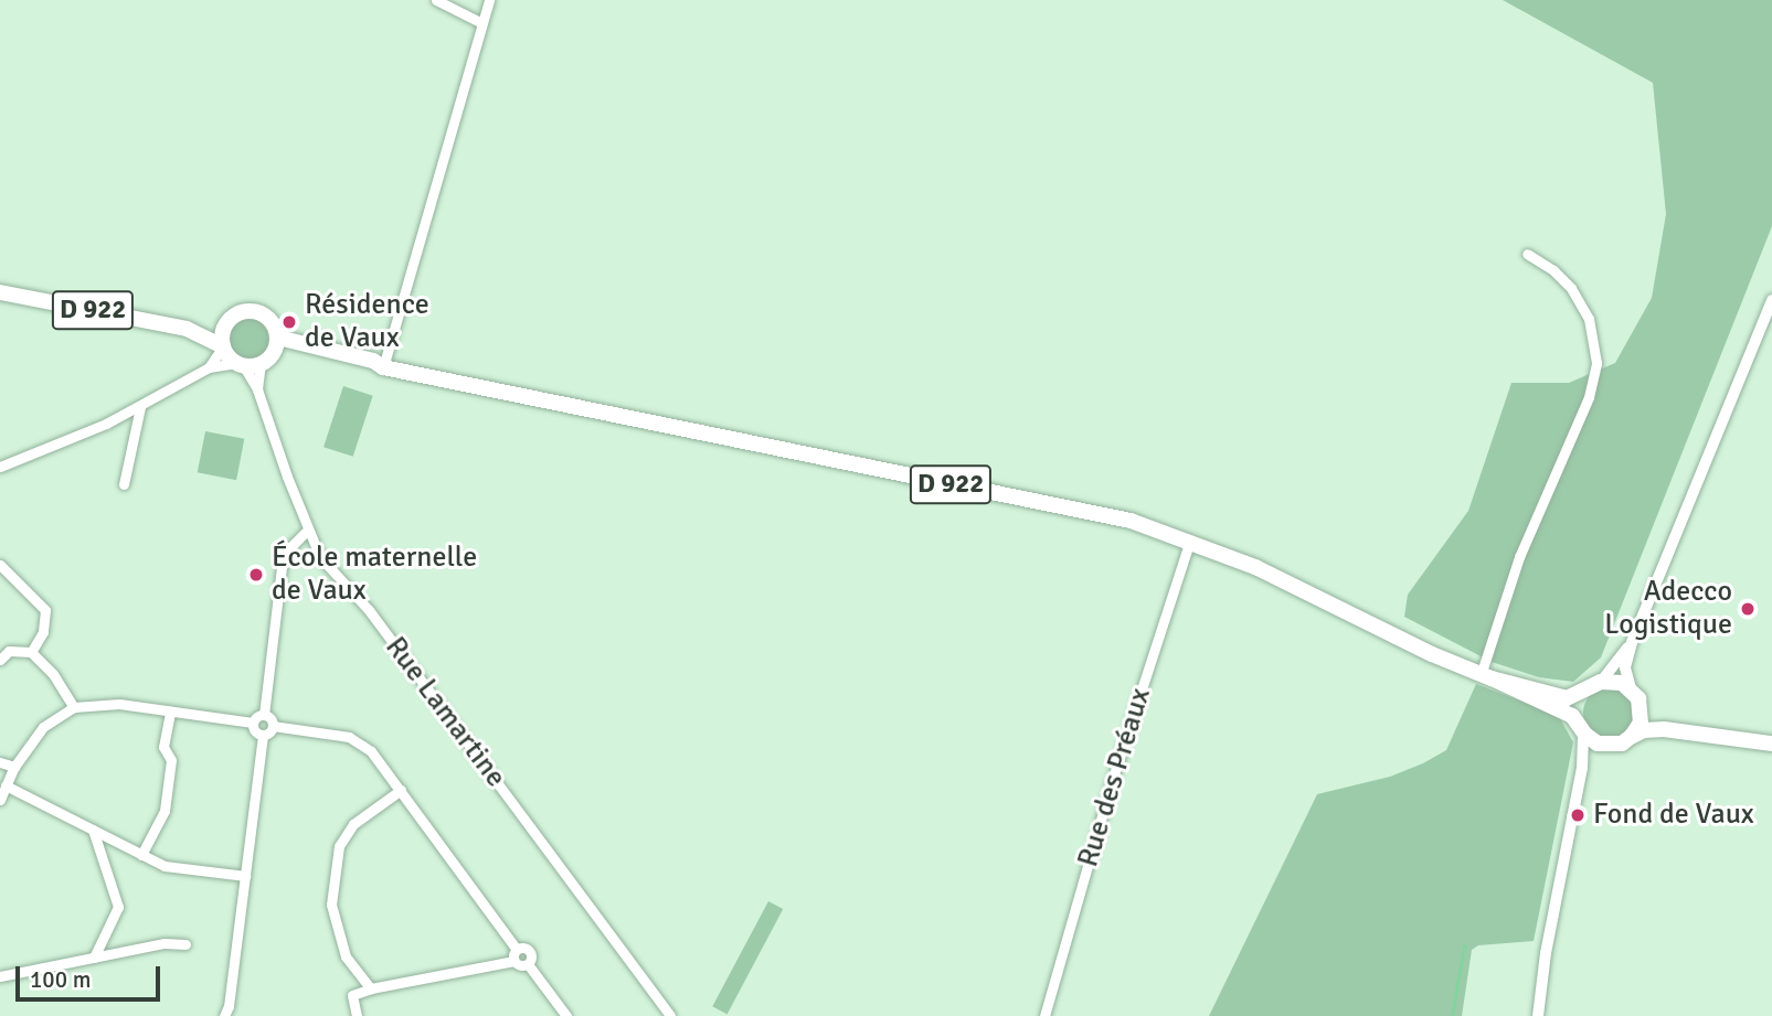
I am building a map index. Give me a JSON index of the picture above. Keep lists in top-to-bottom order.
{
  "streets": {
    "main road": ["D 922"],
    "street": ["Rue Lamartine", "Rue des Préaux"]
  },
  "crossings": [
    ["D 922", "Rue Lamartine"],
    ["D 922", "Rue des Préaux"]
  ],
  "places": [
    "Résidence de Vaux",
    "École maternelle de Vaux",
    "Adecco Logistique",
    "Fond de Vaux"
  ],
  "scale_bar": "100 m"
}
